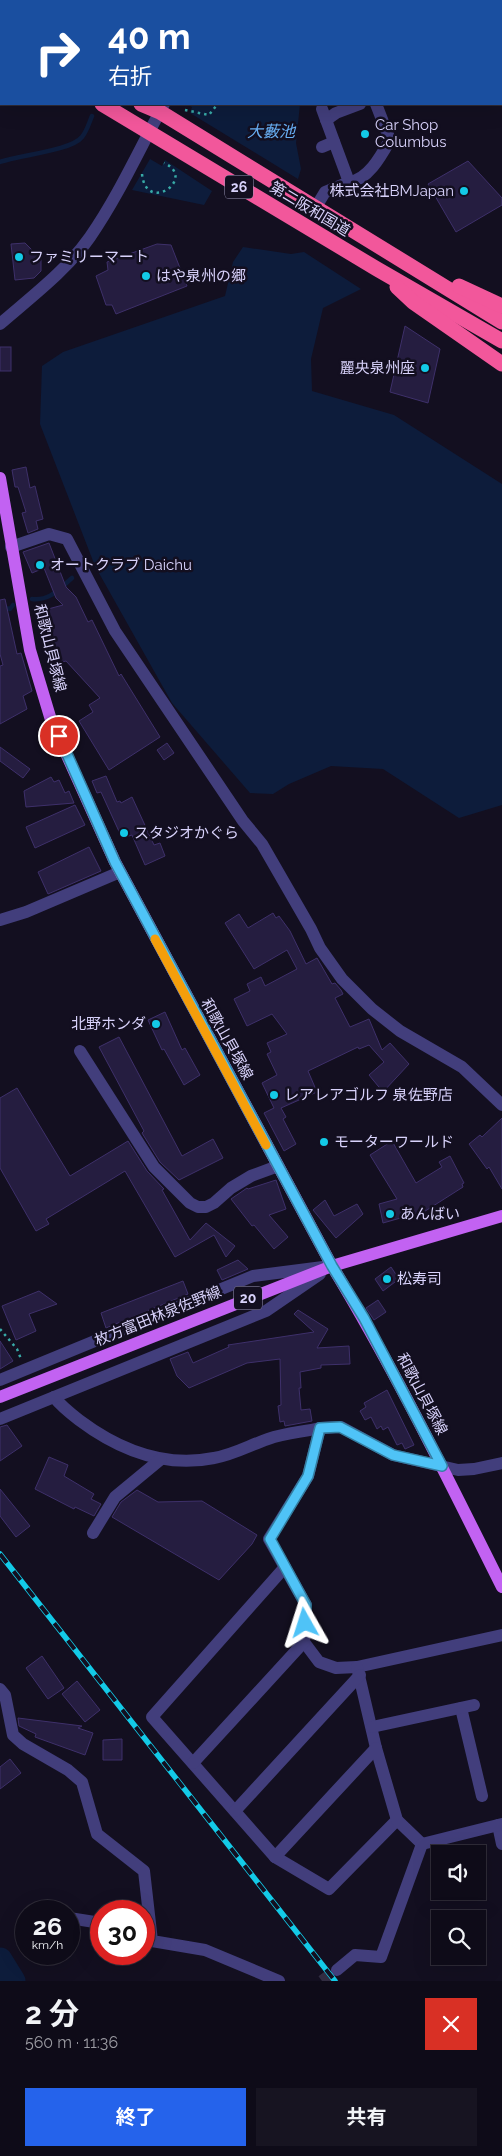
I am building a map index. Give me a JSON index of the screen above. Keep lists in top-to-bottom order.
{
  "streets": {
    "highway": ["26", "第二阪和国道"],
    "main road": ["和歌山貝塚線", "20", "枚方富田林泉佐野線"]
  },
  "crossings": [
    ["26", "第二阪和国道"],
    ["和歌山貝塚線", "枚方富田林泉佐野線"]
  ],
  "water": ["大藪池"],
  "places": [
    "Car Shop Columbus",
    "株式会社BMJapan",
    "ファミリーマート",
    "はや泉州の郷",
    "麗央泉州座",
    "オートクラブ Daichu",
    "スタジオかぐら",
    "北野ホンダ",
    "レアレアゴルフ 泉佐野店",
    "モーターワールド",
    "あんばい",
    "松寿司"
  ],
  "page": {
    "turn": ["40 m", "右折"],
    "speed": "26 km/h",
    "limit": "30",
    "heading": ["2 分", "560 m · 11:36"],
    "buttons": ["終了", "共有"]
  }
}
